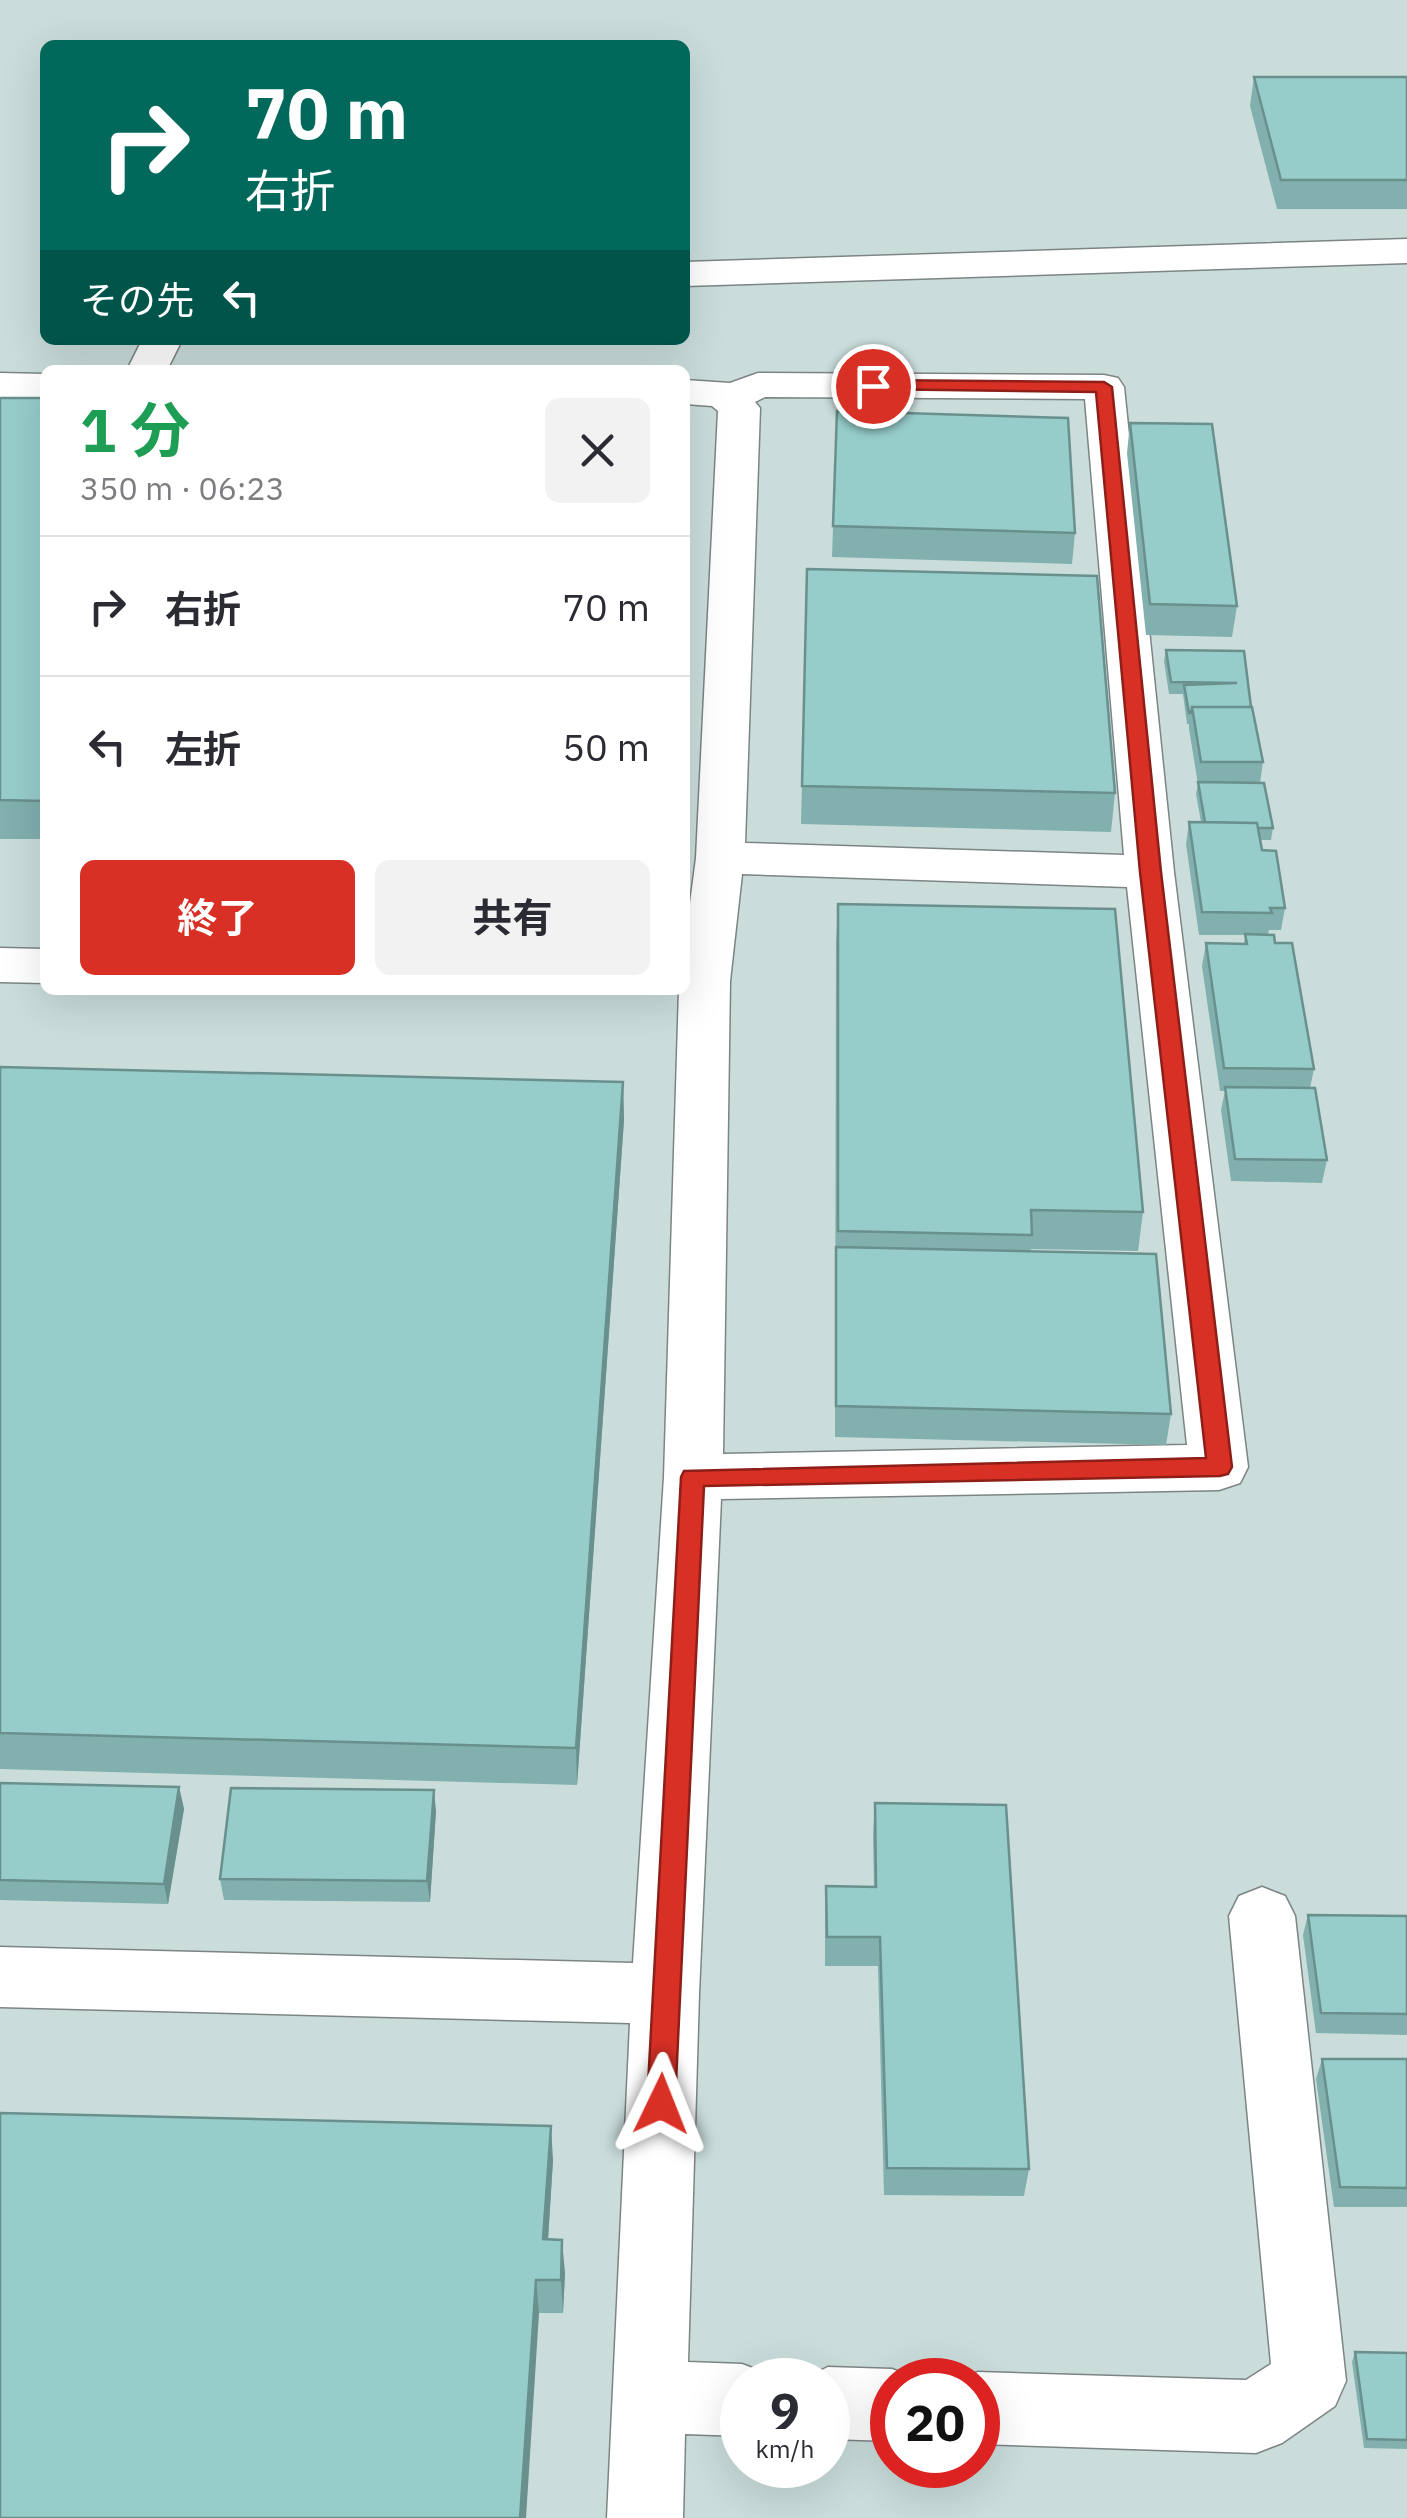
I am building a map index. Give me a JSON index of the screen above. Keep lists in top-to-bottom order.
{
  "page": {
    "turn": ["70 m", "右折"],
    "then": "その先",
    "heading": ["1 分", "350 m · 06:23"],
    "list": [
      {
        "name": "右折",
        "value": "70 m"
      },
      {
        "name": "左折",
        "value": "50 m"
      }
    ],
    "buttons": ["終了", "共有"],
    "speed": "9 km/h",
    "limit": "20"
  }
}
